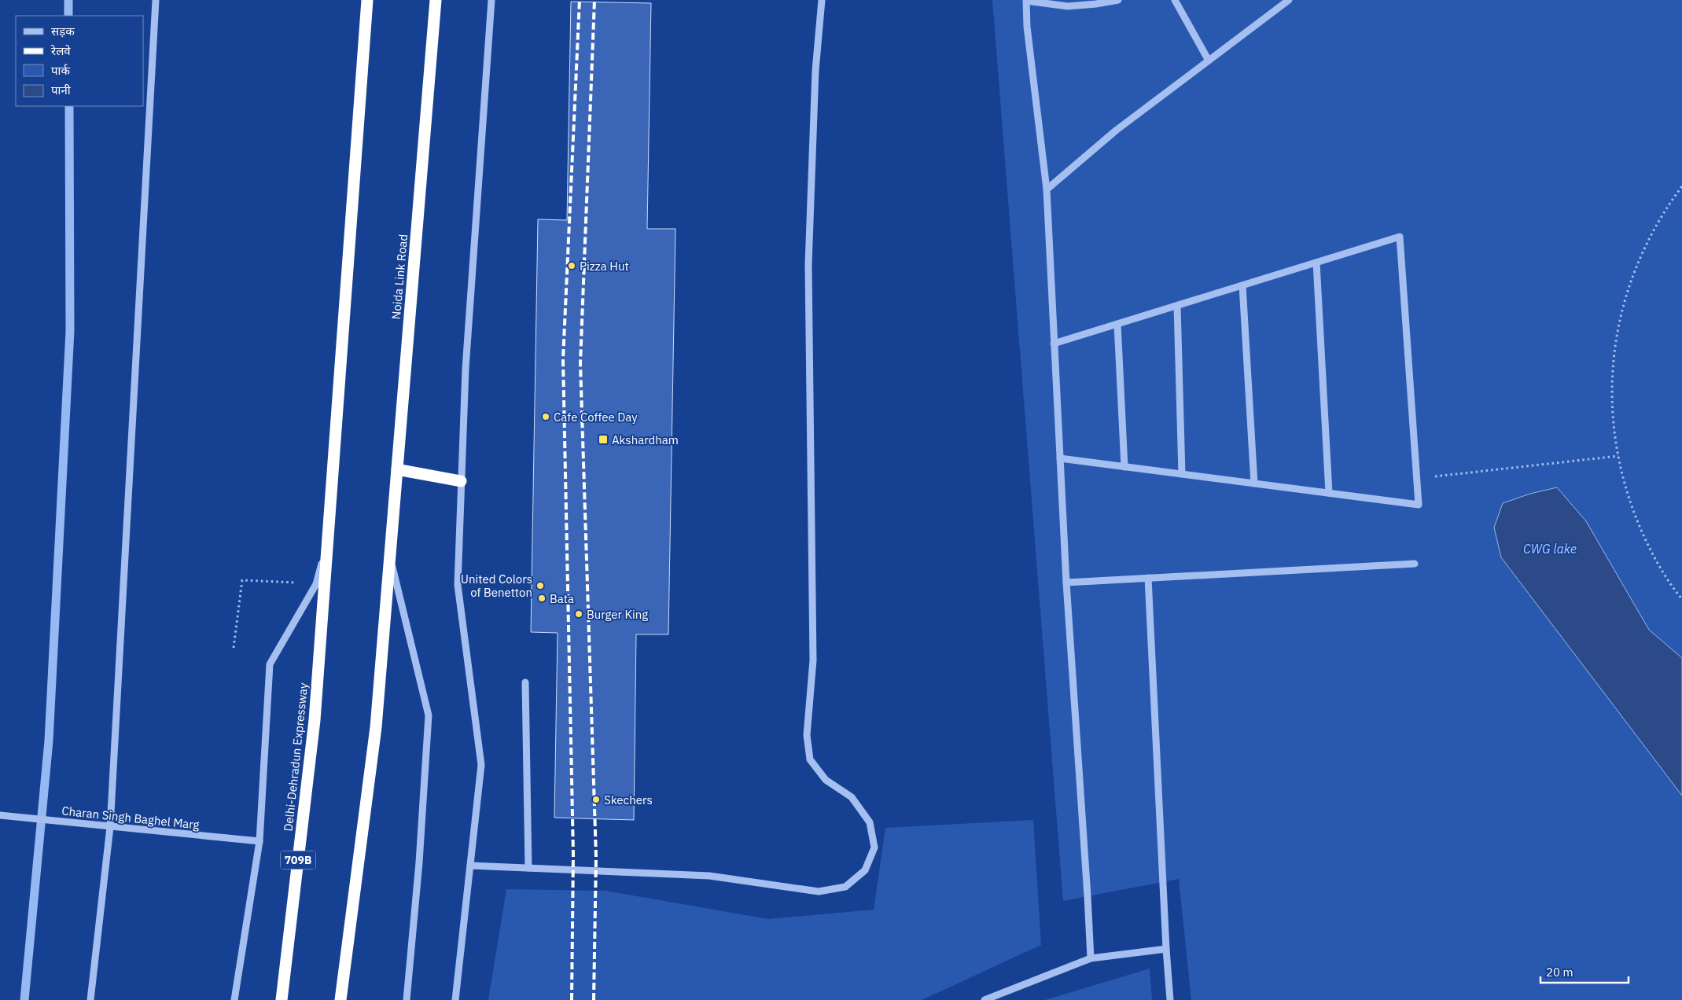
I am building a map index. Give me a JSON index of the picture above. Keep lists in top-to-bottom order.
{
  "streets": {
    "highway": ["Noida Link Road", "Delhi-Dehradun Expressway", "709B"],
    "street": ["Charan Singh Baghel Marg"]
  },
  "water": ["CWG lake"],
  "places": {
    "other": [
      "Pizza Hut",
      "Cafe Coffee Day",
      "United Colors of Benetton",
      "Bata",
      "Burger King",
      "Skechers"
    ],
    "transit": ["Akshardham"]
  },
  "legend": [
    "सड़क",
    "रेलवे",
    "पार्क",
    "पानी"
  ],
  "scale_bar": "20 m"
}
